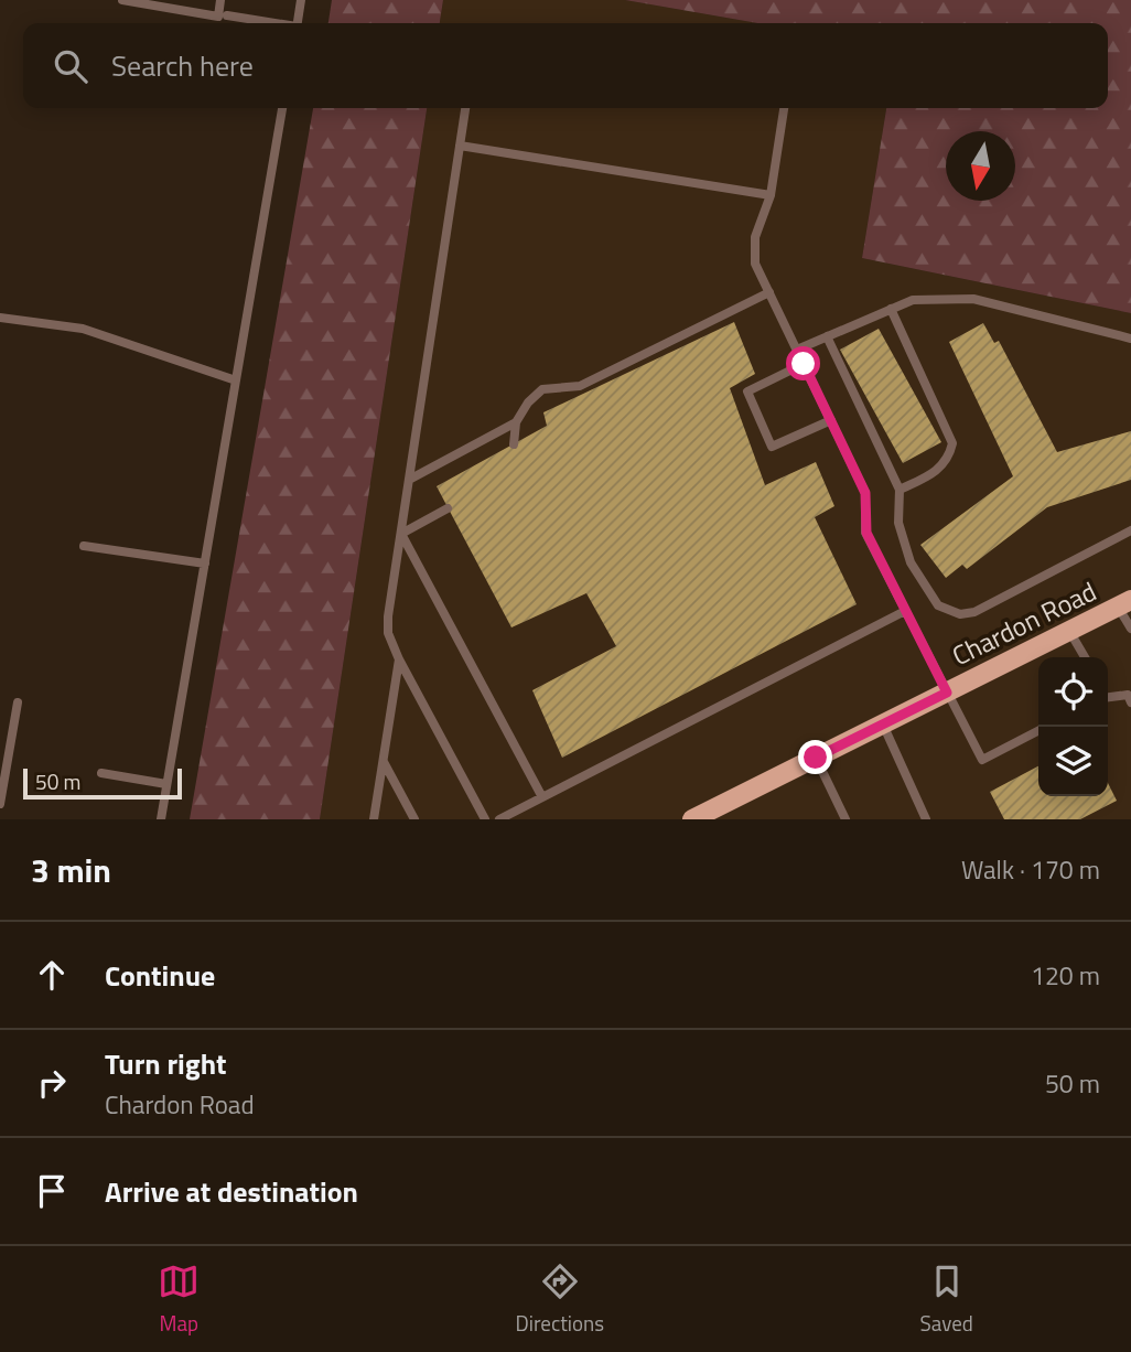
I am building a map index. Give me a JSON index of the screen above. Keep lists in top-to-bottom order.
{
  "streets": {
    "main road": ["Chardon Road"]
  },
  "scale_bar": "50 m",
  "north": "bottom",
  "page": {
    "search": "Search here",
    "scale": "50 m",
    "heading": ["3 min", "Walk · 170 m"],
    "list": [
      ["Continue", "120 m"],
      ["Turn right", "Chardon Road", "50 m"],
      "Arrive at destination"
    ],
    "nav": ["Map", "Directions", "Saved"]
  }
}
